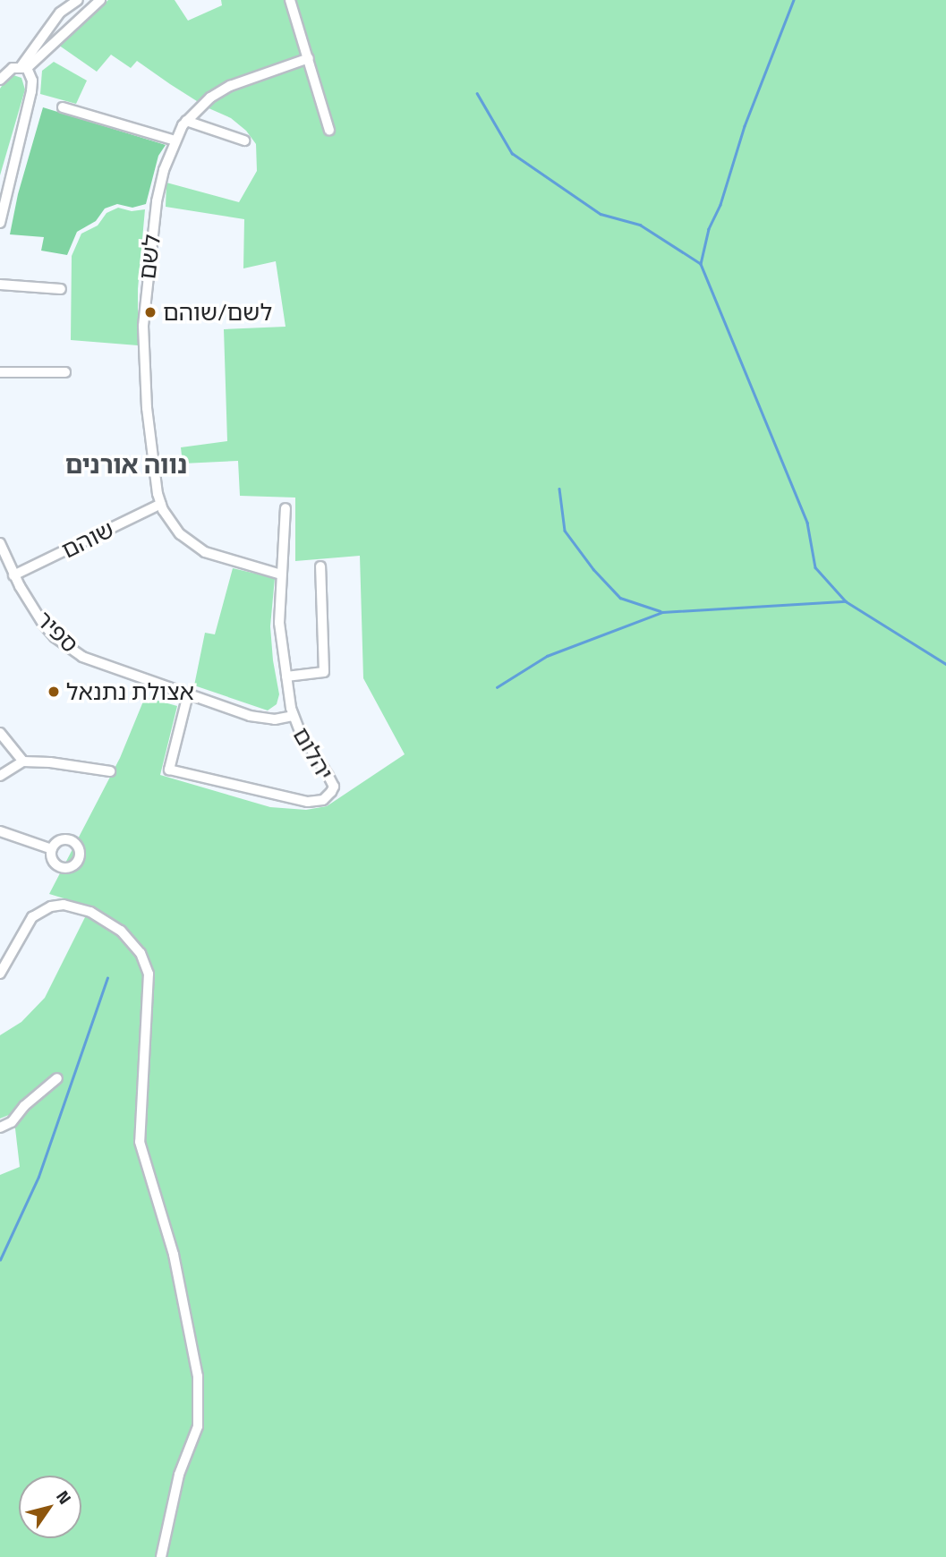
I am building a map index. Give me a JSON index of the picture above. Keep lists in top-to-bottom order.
{
  "streets": {
    "street": [
      "לשם",
      "שוהם",
      "ספיר",
      "יהלום"
    ]
  },
  "crossings": [
    ["לשם", "שוהם"],
    ["לשם", "יהלום"],
    ["שוהם", "ספיר"],
    ["ספיר", "יהלום"]
  ],
  "districts": ["נווה אורנים"],
  "places": ["לשם/שוהם", "אצולת נתנאל"],
  "north": "top right"
}
